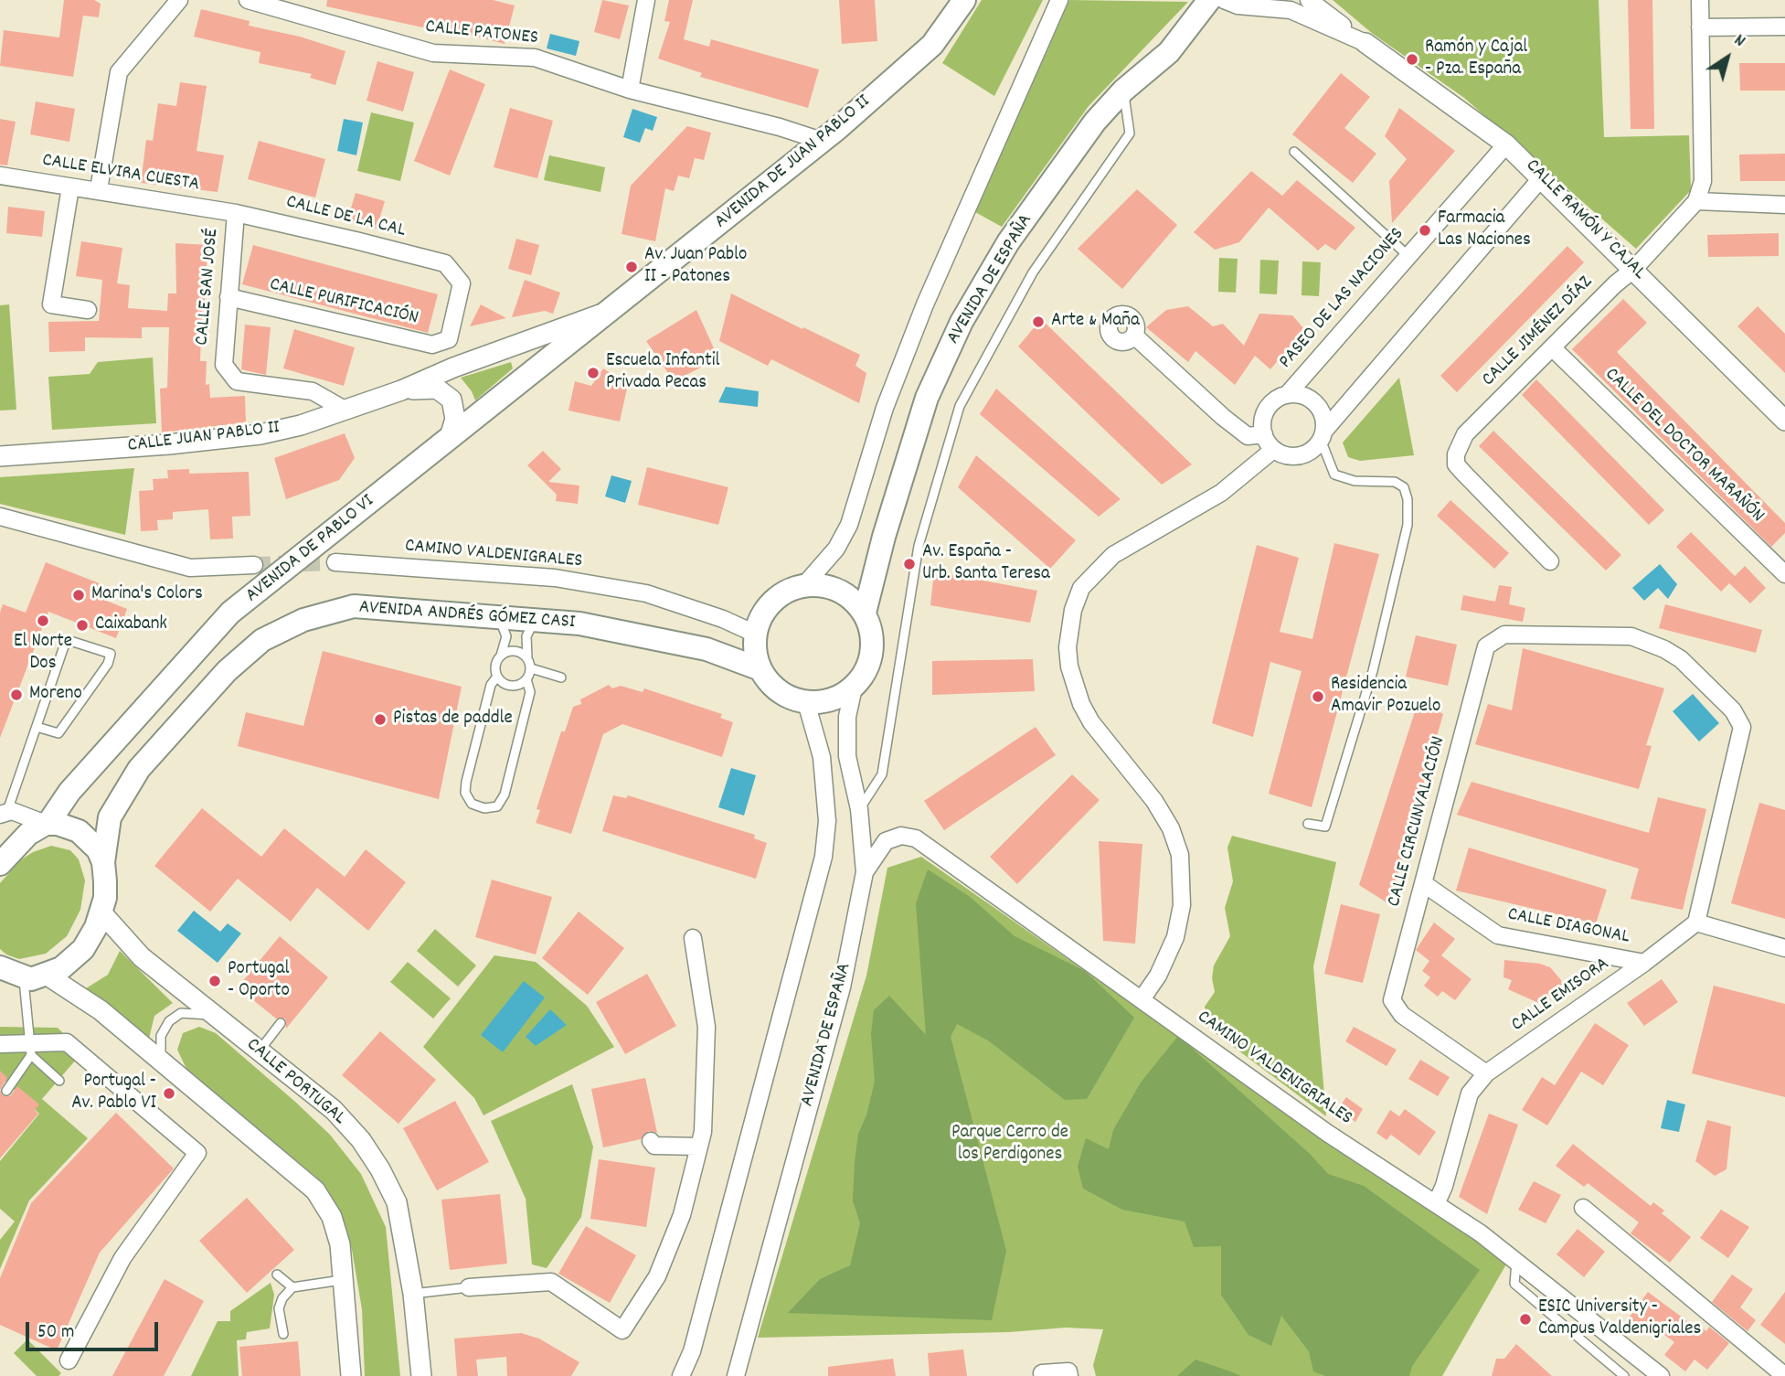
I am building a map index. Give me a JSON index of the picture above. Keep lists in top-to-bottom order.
{
  "streets": {
    "main road": [
      "AVENIDA DE JUAN PABLO II",
      "AVENIDA DE ESPAÑA",
      "AVENIDA DE PABLO VI",
      "AVENIDA ANDRÉS GÓMEZ CASI"
    ],
    "street": [
      "CALLE PATONES",
      "CALLE ELVIRA CUESTA",
      "CALLE DE LA CAL",
      "CALLE RAMÓN Y CAJAL",
      "CALLE SAN JOSÉ",
      "PASEO DE LAS NACIONES",
      "CALLE PURIFICACIÓN",
      "CALLE JIMÉNEZ DÍAZ",
      "CALLE JUAN PABLO II",
      "CALLE DEL DOCTOR MARAÑÓN",
      "CAMINO VALDENIGRALES",
      "CALLE CIRCUNVALACIÓN",
      "CALLE DIAGONAL",
      "CALLE EMISORA",
      "CAMINO VALDENIGRIALES",
      "CALLE PORTUGAL"
    ]
  },
  "crossings": [
    ["CALLE PATONES", "AVENIDA DE JUAN PABLO II"],
    ["AVENIDA DE JUAN PABLO II", "CALLE JUAN PABLO II"],
    ["AVENIDA DE JUAN PABLO II", "AVENIDA DE PABLO VI"],
    ["CALLE ELVIRA CUESTA", "CALLE DE LA CAL"],
    ["CALLE ELVIRA CUESTA", "CALLE SAN JOSÉ"],
    ["CALLE DE LA CAL", "CALLE SAN JOSÉ"],
    ["CALLE DE LA CAL", "CALLE PURIFICACIÓN"],
    ["CALLE RAMÓN Y CAJAL", "PASEO DE LAS NACIONES"],
    ["CALLE RAMÓN Y CAJAL", "CALLE JIMÉNEZ DÍAZ"],
    ["AVENIDA DE ESPAÑA", "CAMINO VALDENIGRALES"],
    ["AVENIDA DE ESPAÑA", "AVENIDA ANDRÉS GÓMEZ CASI"],
    ["AVENIDA DE ESPAÑA", "CAMINO VALDENIGRIALES"],
    ["CALLE SAN JOSÉ", "CALLE PURIFICACIÓN"],
    ["CALLE SAN JOSÉ", "CALLE JUAN PABLO II"],
    ["CALLE JIMÉNEZ DÍAZ", "CALLE DEL DOCTOR MARAÑÓN"],
    ["CALLE JUAN PABLO II", "AVENIDA DE PABLO VI"],
    ["CAMINO VALDENIGRALES", "AVENIDA ANDRÉS GÓMEZ CASI"],
    ["AVENIDA ANDRÉS GÓMEZ CASI", "CALLE PORTUGAL"],
    ["CALLE CIRCUNVALACIÓN", "CALLE DIAGONAL"],
    ["CALLE CIRCUNVALACIÓN", "CALLE EMISORA"],
    ["CALLE DIAGONAL", "CALLE EMISORA"],
    ["CALLE EMISORA", "CAMINO VALDENIGRIALES"]
  ],
  "parks": ["Parque Cerro de los Perdigones"],
  "places": [
    "Ramón y Cajal - Pza. España",
    "Farmacia Las Naciones",
    "Av. Juan Pablo II - Patones",
    "Arte & Maña",
    "Escuela Infantil Privada Pecas",
    "Av. España - Urb. Santa Teresa",
    "Marina's Colors",
    "El Norte Dos",
    "Caixabank",
    "Moreno",
    "Residencia Amavir Pozuelo",
    "Pistas de paddle",
    "Portugal - Oporto",
    "Portugal - Av. Pablo VI",
    "ESIC University - Campus Valdenigriales"
  ],
  "scale_bar": "50 m",
  "north": "top right"
}
